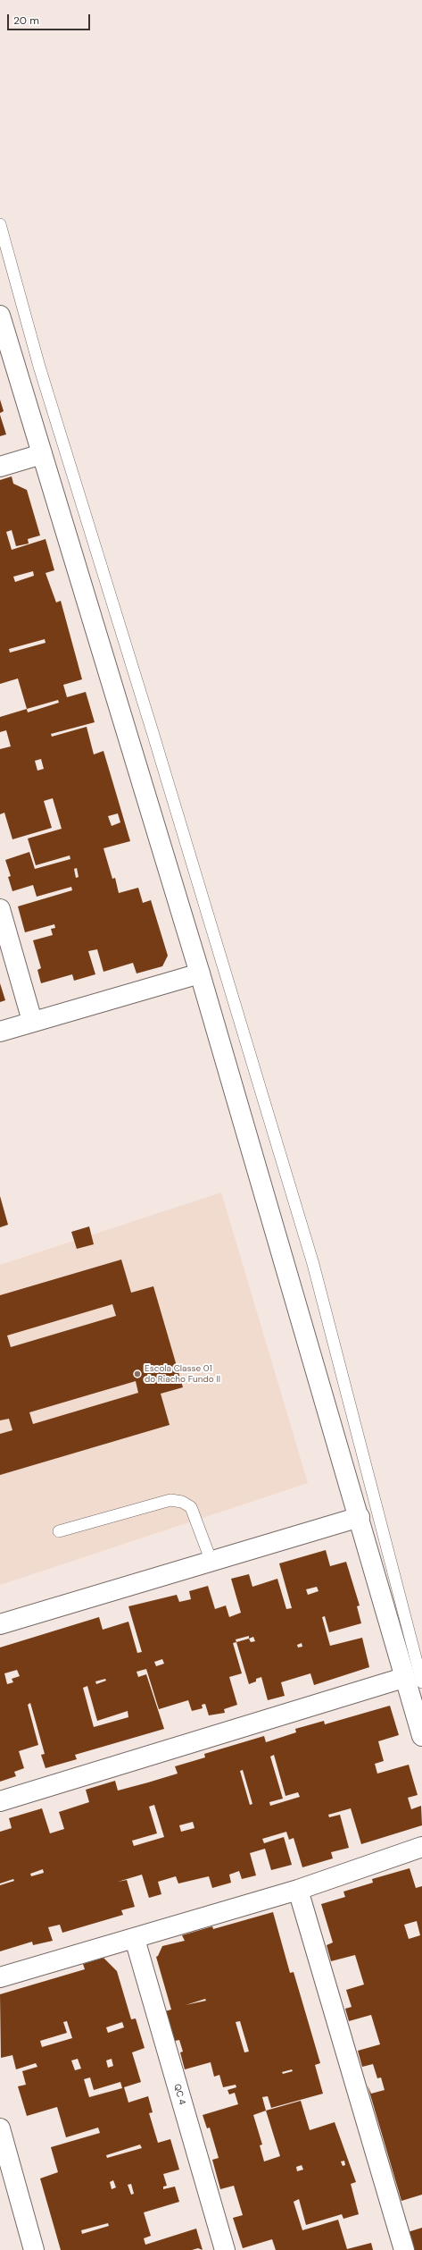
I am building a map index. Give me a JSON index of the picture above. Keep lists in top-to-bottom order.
{
  "streets": {
    "street": ["QC 4"]
  },
  "places": ["Escola Classe 01 do Riacho Fundo II"],
  "scale_bar": "20 m"
}
